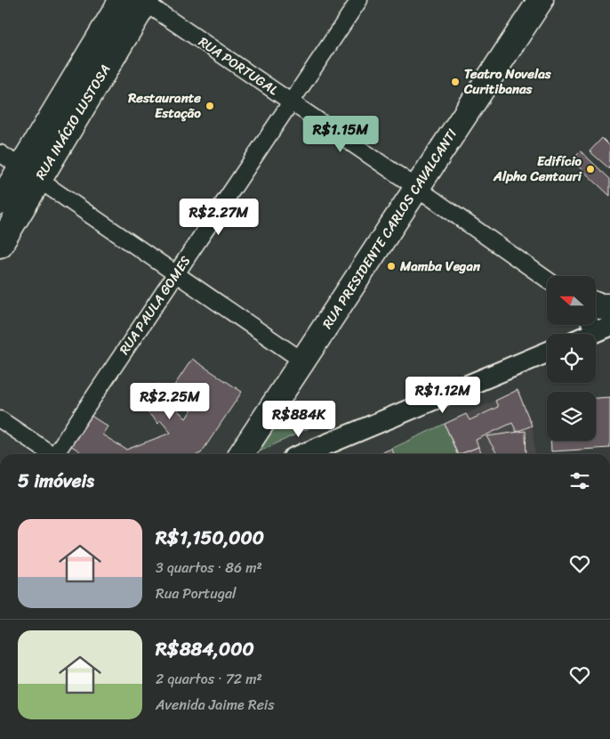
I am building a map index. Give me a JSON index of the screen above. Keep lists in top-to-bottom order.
{
  "streets": {
    "main road": ["RUA INÁCIO LUSTOSA", "RUA PRESIDENTE CARLOS CAVALCANTI"],
    "street": ["RUA PORTUGAL", "RUA PAULA GOMES"]
  },
  "crossings": [
    ["RUA PORTUGAL", "RUA INÁCIO LUSTOSA"],
    ["RUA PORTUGAL", "RUA PRESIDENTE CARLOS CAVALCANTI"],
    ["RUA PORTUGAL", "RUA PAULA GOMES"]
  ],
  "places": [
    "Teatro Novelas Curitibanas",
    "Restaurante Estação",
    "Edifício Alpha Centauri",
    "Mamba Vegan"
  ],
  "north": "left",
  "page": {
    "price": [
      "R$1.15M",
      "R$2.27M",
      "R$1.12M",
      "R$2.25M",
      "R$884K"
    ],
    "heading": "5 imóveis",
    "list": [
      {
        "name": "R$1,150,000",
        "note": "3 quartos · 86 m² · Rua Portugal"
      },
      {
        "name": "R$884,000",
        "note": "2 quartos · 72 m² · Avenida Jaime Reis"
      }
    ]
  }
}
